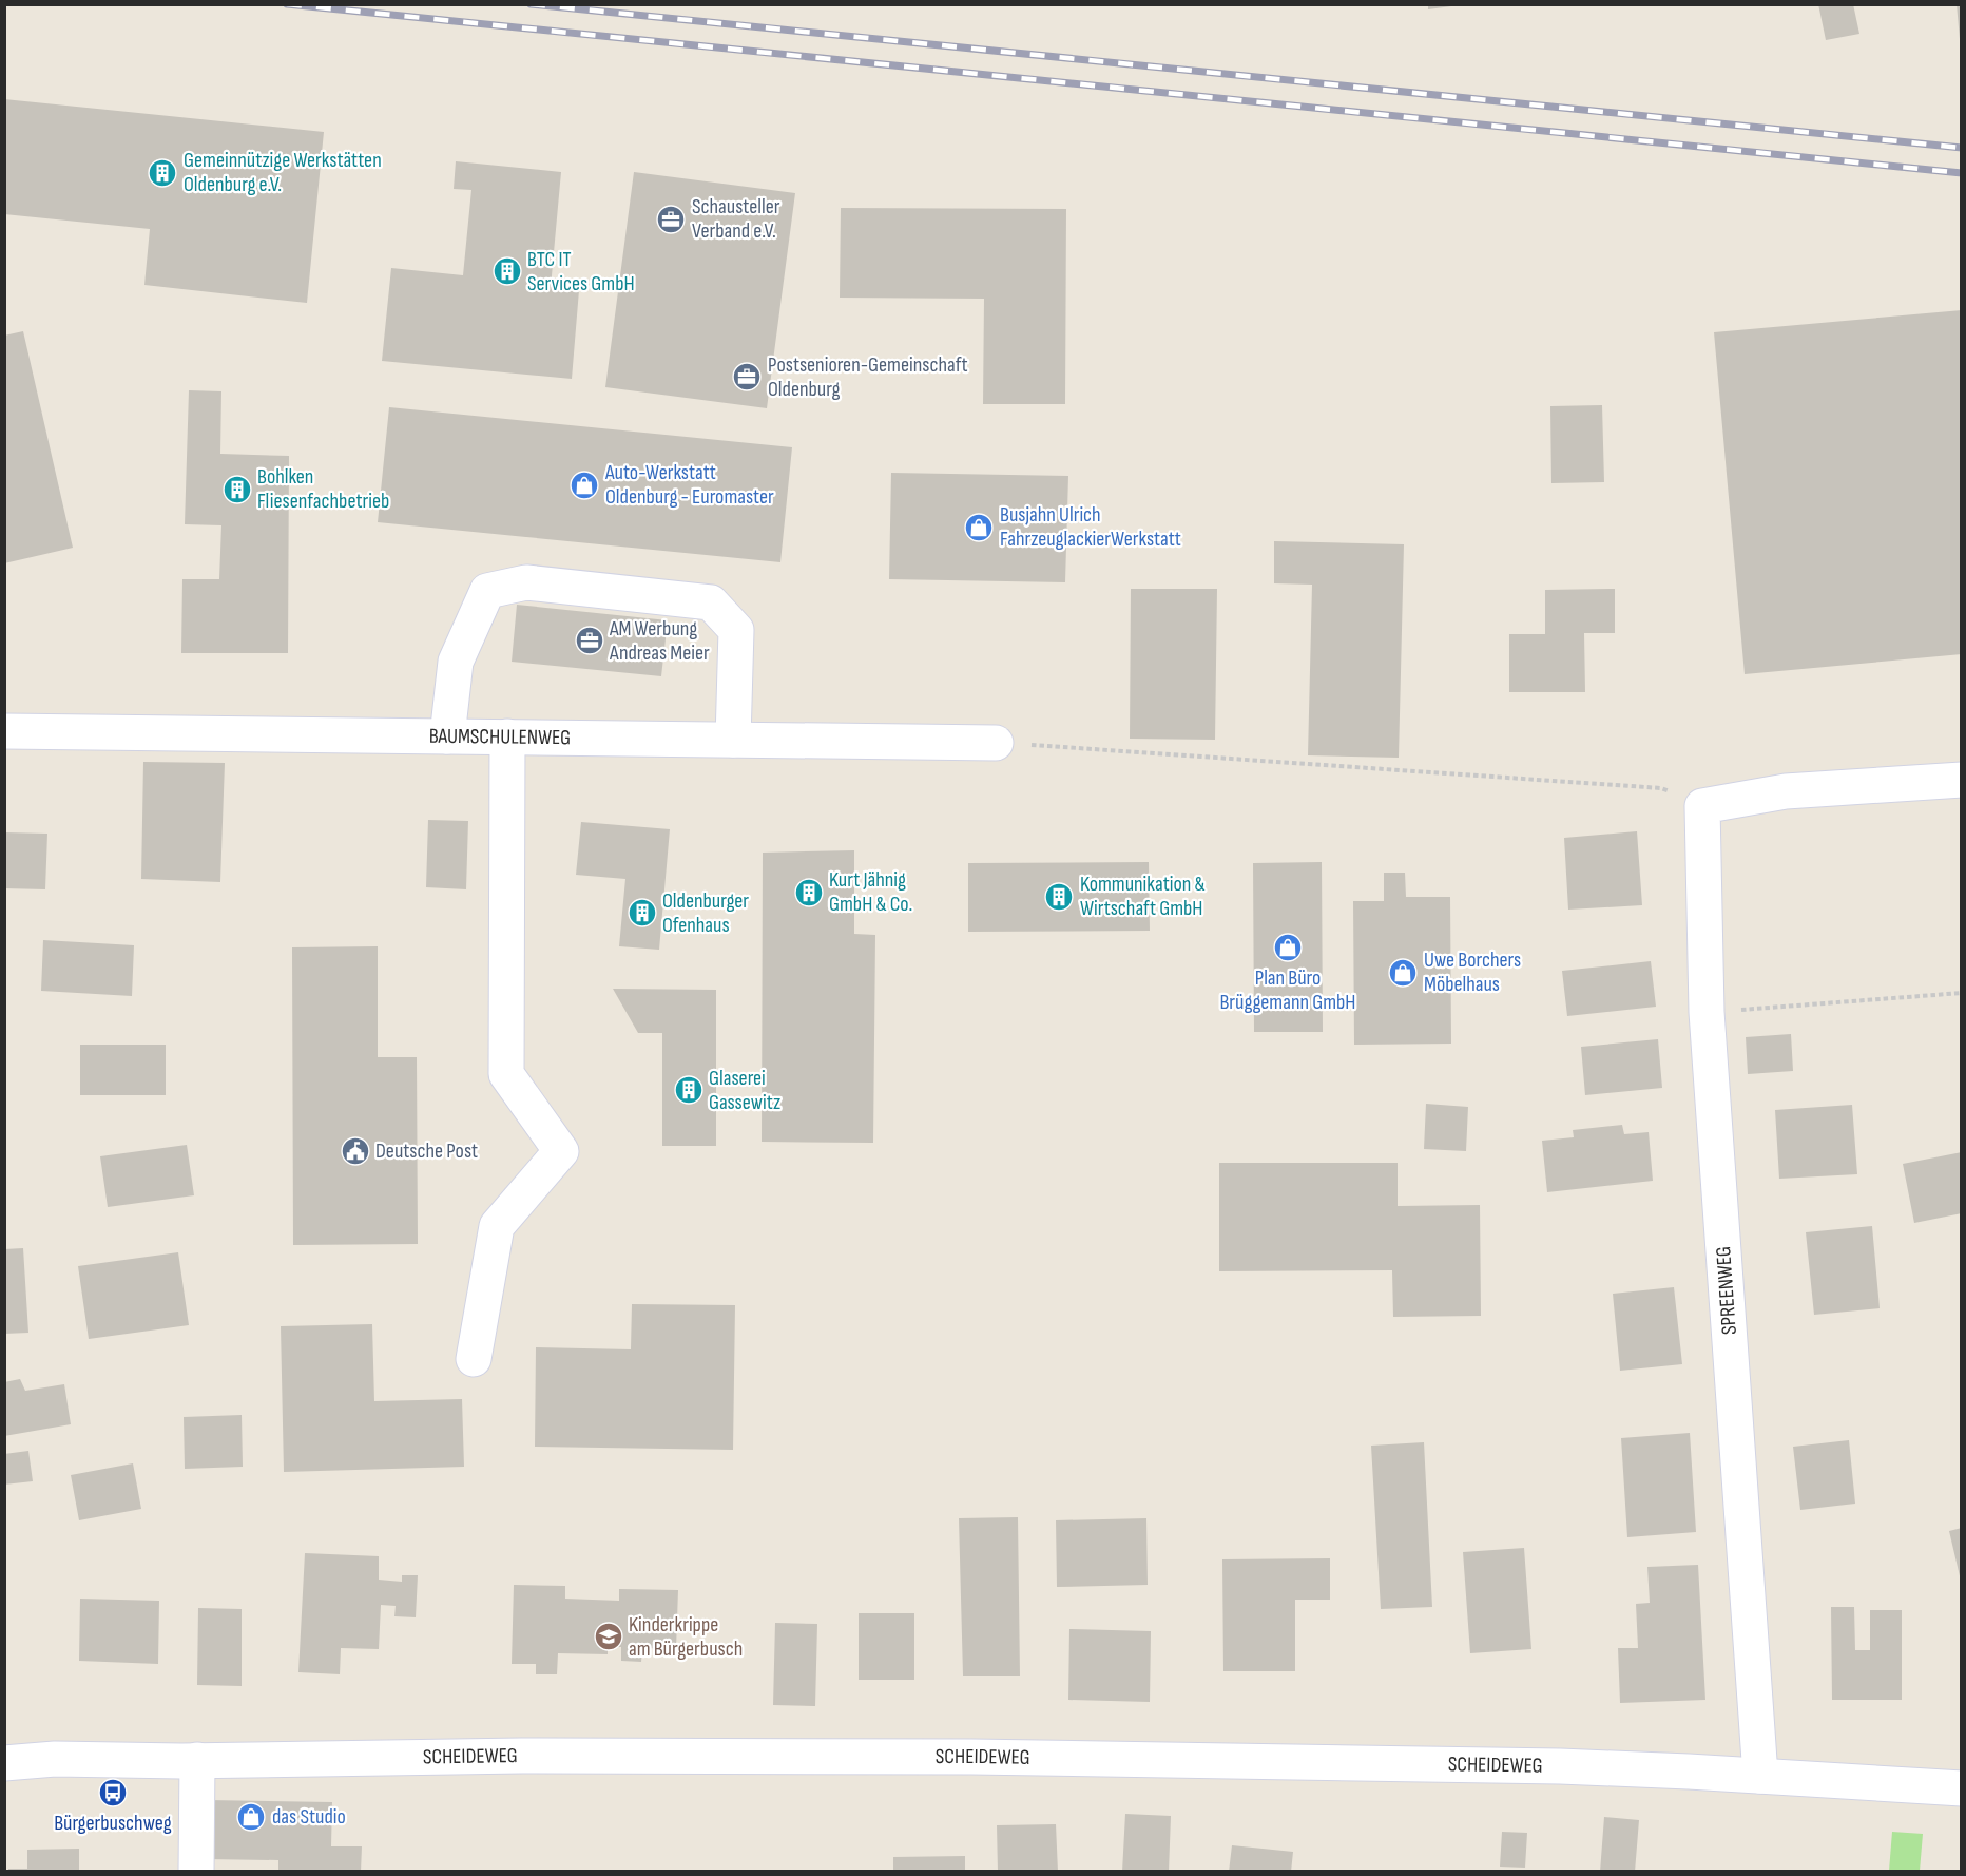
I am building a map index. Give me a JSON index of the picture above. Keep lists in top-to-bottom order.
{
  "streets": {
    "street": ["BAUMSCHULENWEG", "SPREENWEG", "SCHEIDEWEG"]
  },
  "crossings": [
    ["SPREENWEG", "SCHEIDEWEG"]
  ],
  "places": {
    "building": [
      "Gemeinnützige Werkstätten Oldenburg e.V.",
      "BTC IT Services GmbH",
      "Bohlken Fliesenfachbetrieb",
      "Kurt Jähnig GmbH & Co.",
      "Kommunikation & Wirtschaft GmbH",
      "Oldenburger Ofenhaus",
      "Glaserei Gassewitz"
    ],
    "office": ["Schausteller Verband e.V.", "Postsenioren-Gemeinschaft Oldenburg", "AM Werbung Andreas Meier"],
    "shop": [
      "Auto-Werkstatt Oldenburg - Euromaster",
      "Busjahn Ulrich FahrzeuglackierWerkstatt",
      "Plan Büro Brüggemann GmbH",
      "Uwe Borchers Möbelhaus",
      "das Studio"
    ],
    "public building": ["Deutsche Post"],
    "school or university": ["Kinderkrippe am Bürgerbusch"],
    "bus stop": ["Bürgerbuschweg"]
  }
}
